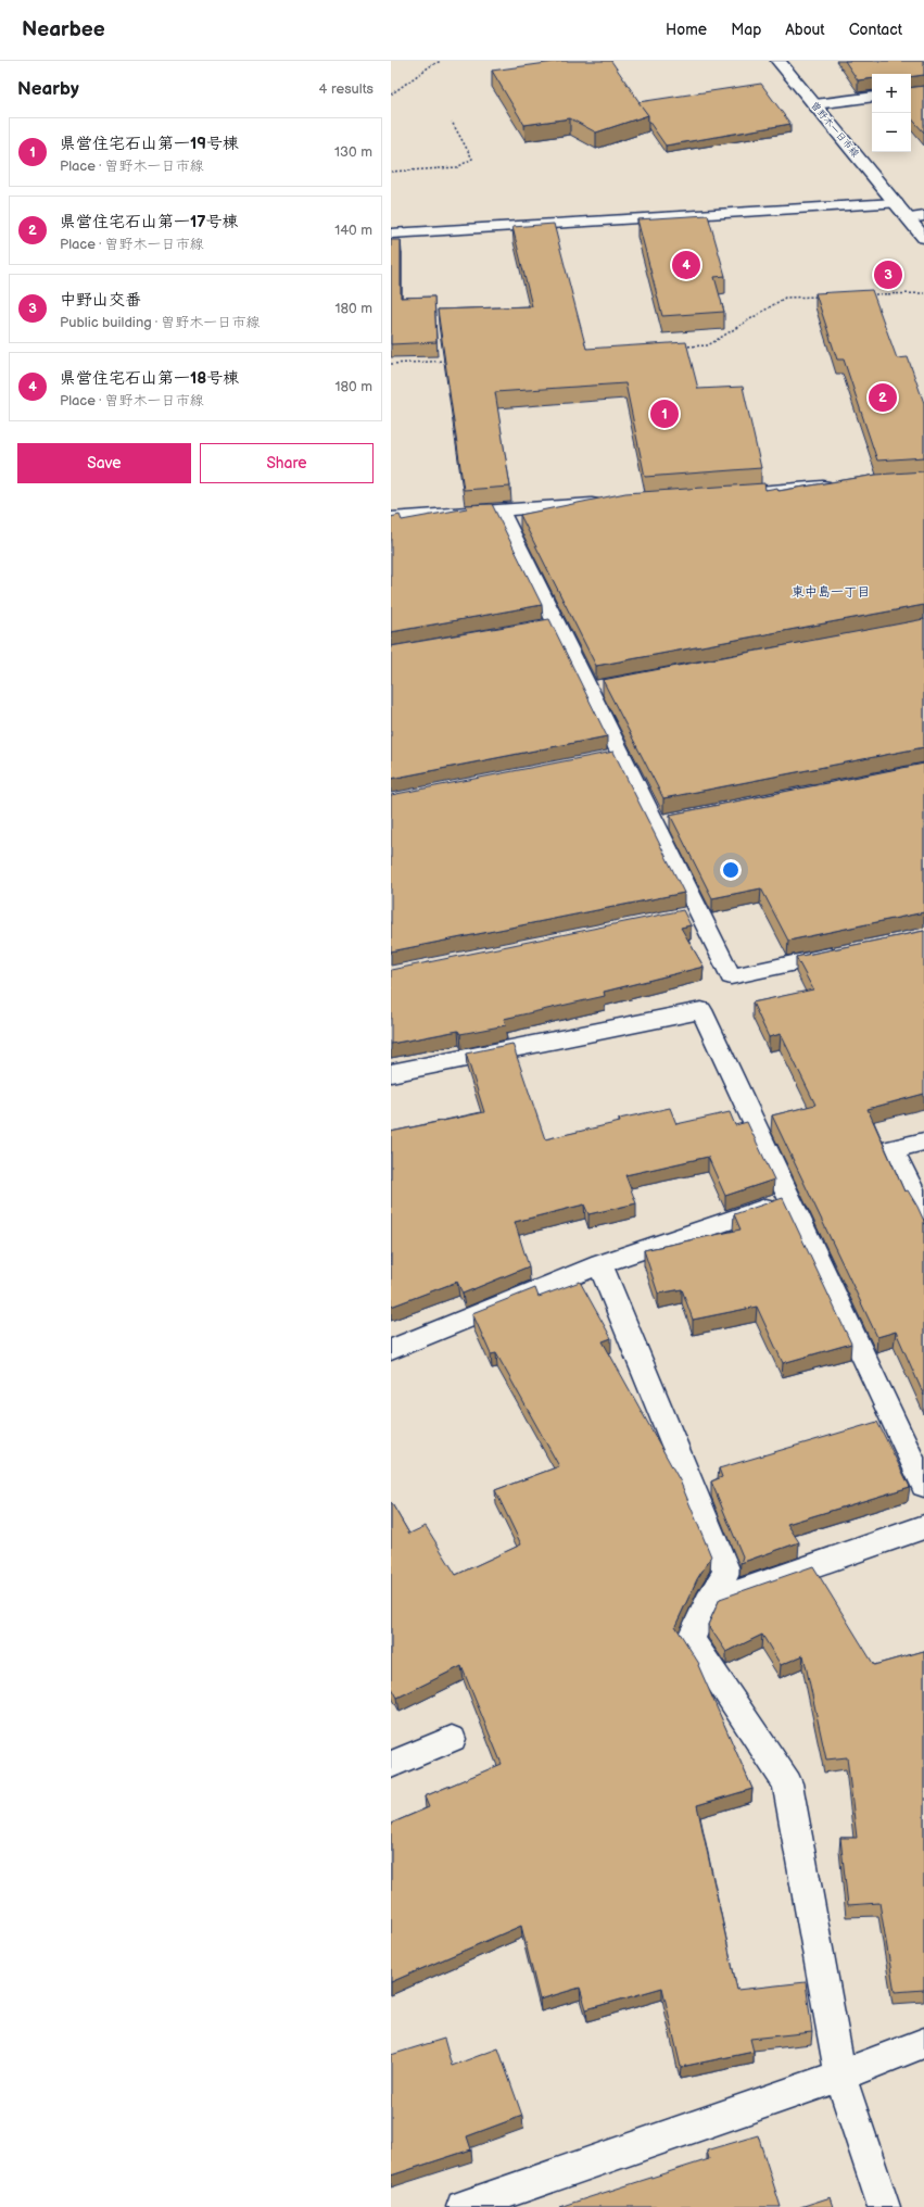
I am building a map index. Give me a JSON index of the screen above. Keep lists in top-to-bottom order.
{
  "streets": {
    "street": ["曽野木一日市線"]
  },
  "districts": ["東中島一丁目"],
  "page": {
    "header": "Nearbee",
    "nav": [
      "Home",
      "Map",
      "About",
      "Contact"
    ],
    "heading": ["Nearby", "4 results"],
    "map_buttons": ["+", "−"],
    "list": [
      {
        "mark": "1",
        "name": "県営住宅石山第一19号棟",
        "note": "Place · 曽野木一日市線",
        "value": "130 m"
      },
      {
        "mark": "2",
        "name": "県営住宅石山第一17号棟",
        "note": "Place · 曽野木一日市線",
        "value": "140 m"
      },
      {
        "mark": "3",
        "name": "中野山交番",
        "note": "Public building · 曽野木一日市線",
        "value": "180 m"
      },
      {
        "mark": "4",
        "name": "県営住宅石山第一18号棟",
        "note": "Place · 曽野木一日市線",
        "value": "180 m"
      }
    ],
    "pins": [
      "4",
      "3",
      "2",
      "1"
    ],
    "buttons": ["Save", "Share"]
  }
}
